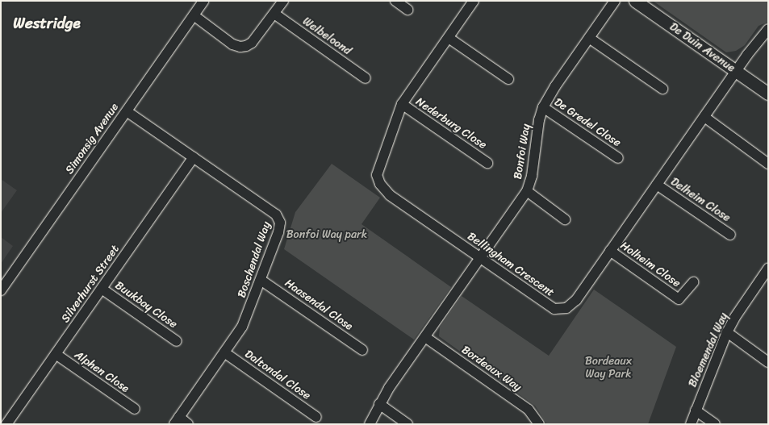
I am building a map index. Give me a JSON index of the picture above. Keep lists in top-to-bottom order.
{
  "streets": {
    "street": [
      "Welbeloond",
      "De Duin Avenue",
      "De Gredel Close",
      "Nederburg Close",
      "Simonsig Avenue",
      "Bonfoi Way",
      "Delheim Close",
      "Boschendal Way",
      "Bellingham Crescent",
      "Holheim Close",
      "Silverhurst Street",
      "Buukbay Close",
      "Haasendal Close",
      "Bloemendal Way",
      "Bordeaux Way",
      "Alphen Close",
      "Daltondal Close"
    ]
  },
  "crossings": [
    ["De Duin Avenue", "Bellingham Crescent"],
    ["De Gredel Close", "Bonfoi Way"],
    ["Nederburg Close", "Bellingham Crescent"],
    ["Simonsig Avenue", "Boschendal Way"],
    ["Bonfoi Way", "Bellingham Crescent"],
    ["Bonfoi Way", "Bordeaux Way"],
    ["Delheim Close", "Bellingham Crescent"],
    ["Boschendal Way", "Silverhurst Street"],
    ["Boschendal Way", "Haasendal Close"],
    ["Boschendal Way", "Daltondal Close"],
    ["Bellingham Crescent", "Holheim Close"],
    ["Silverhurst Street", "Buukbay Close"],
    ["Silverhurst Street", "Alphen Close"]
  ],
  "districts": ["Westridge"],
  "parks": ["Bonfoi Way park", "Bordeaux Way Park"]
}
